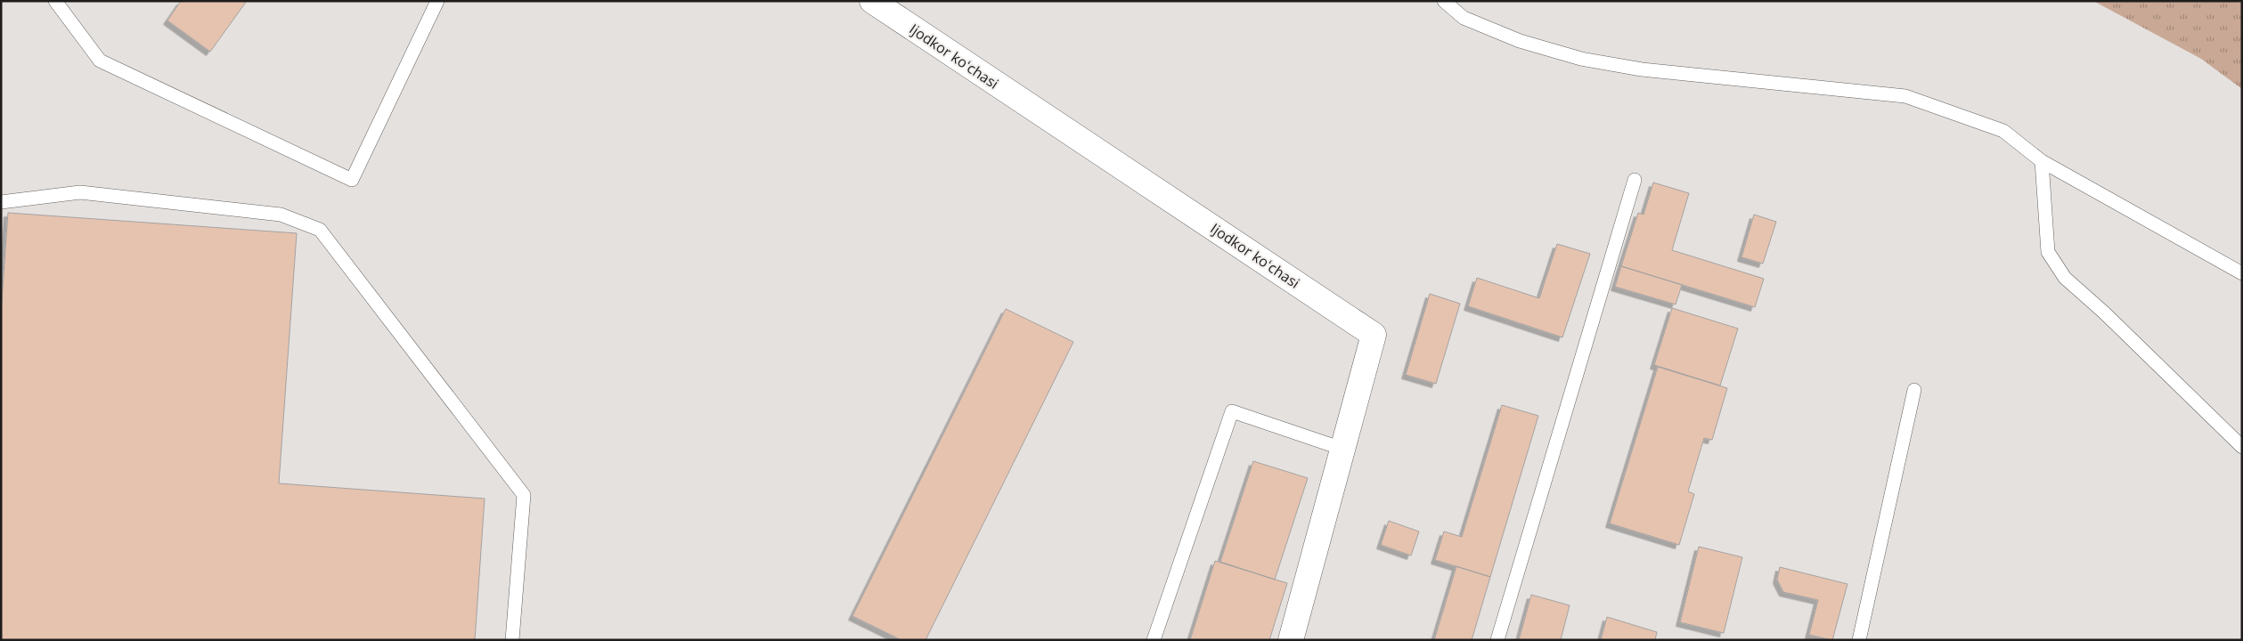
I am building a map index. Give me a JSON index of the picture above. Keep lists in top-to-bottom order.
{
  "streets": {
    "street": ["Ijodkor koʻchasi"]
  }
}
